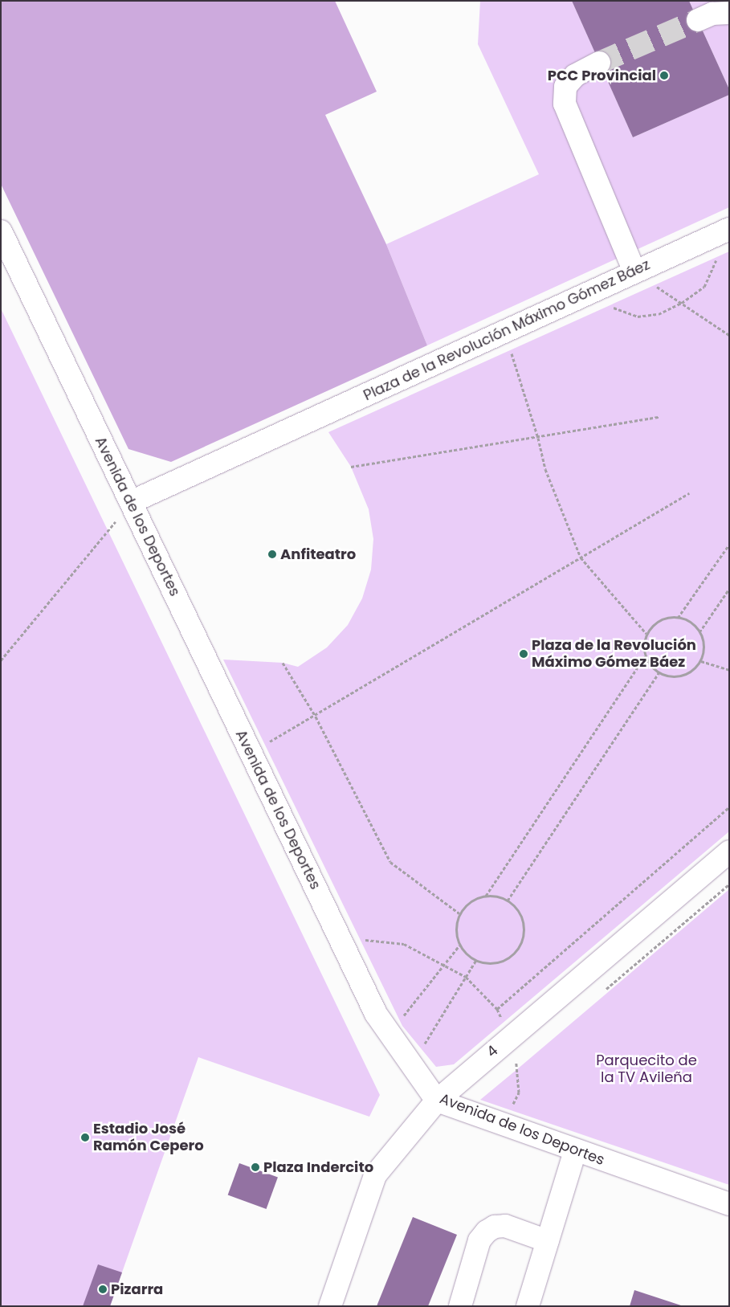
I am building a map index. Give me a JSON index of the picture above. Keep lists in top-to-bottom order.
{
  "streets": {
    "street": ["Plaza de la Revolución Máximo Gómez Báez", "Avenida de los Deportes", "4"]
  },
  "crossings": [
    ["Plaza de la Revolución Máximo Gómez Báez", "Avenida de los Deportes"],
    ["Avenida de los Deportes", "4"]
  ],
  "parks": ["Parquecito de la TV Avileña"],
  "places": [
    "PCC Provincial",
    "Anfiteatro",
    "Plaza de la Revolución Máximo Gómez Báez",
    "Estadio José Ramón Cepero",
    "Plaza Indercito",
    "Pizarra"
  ]
}
